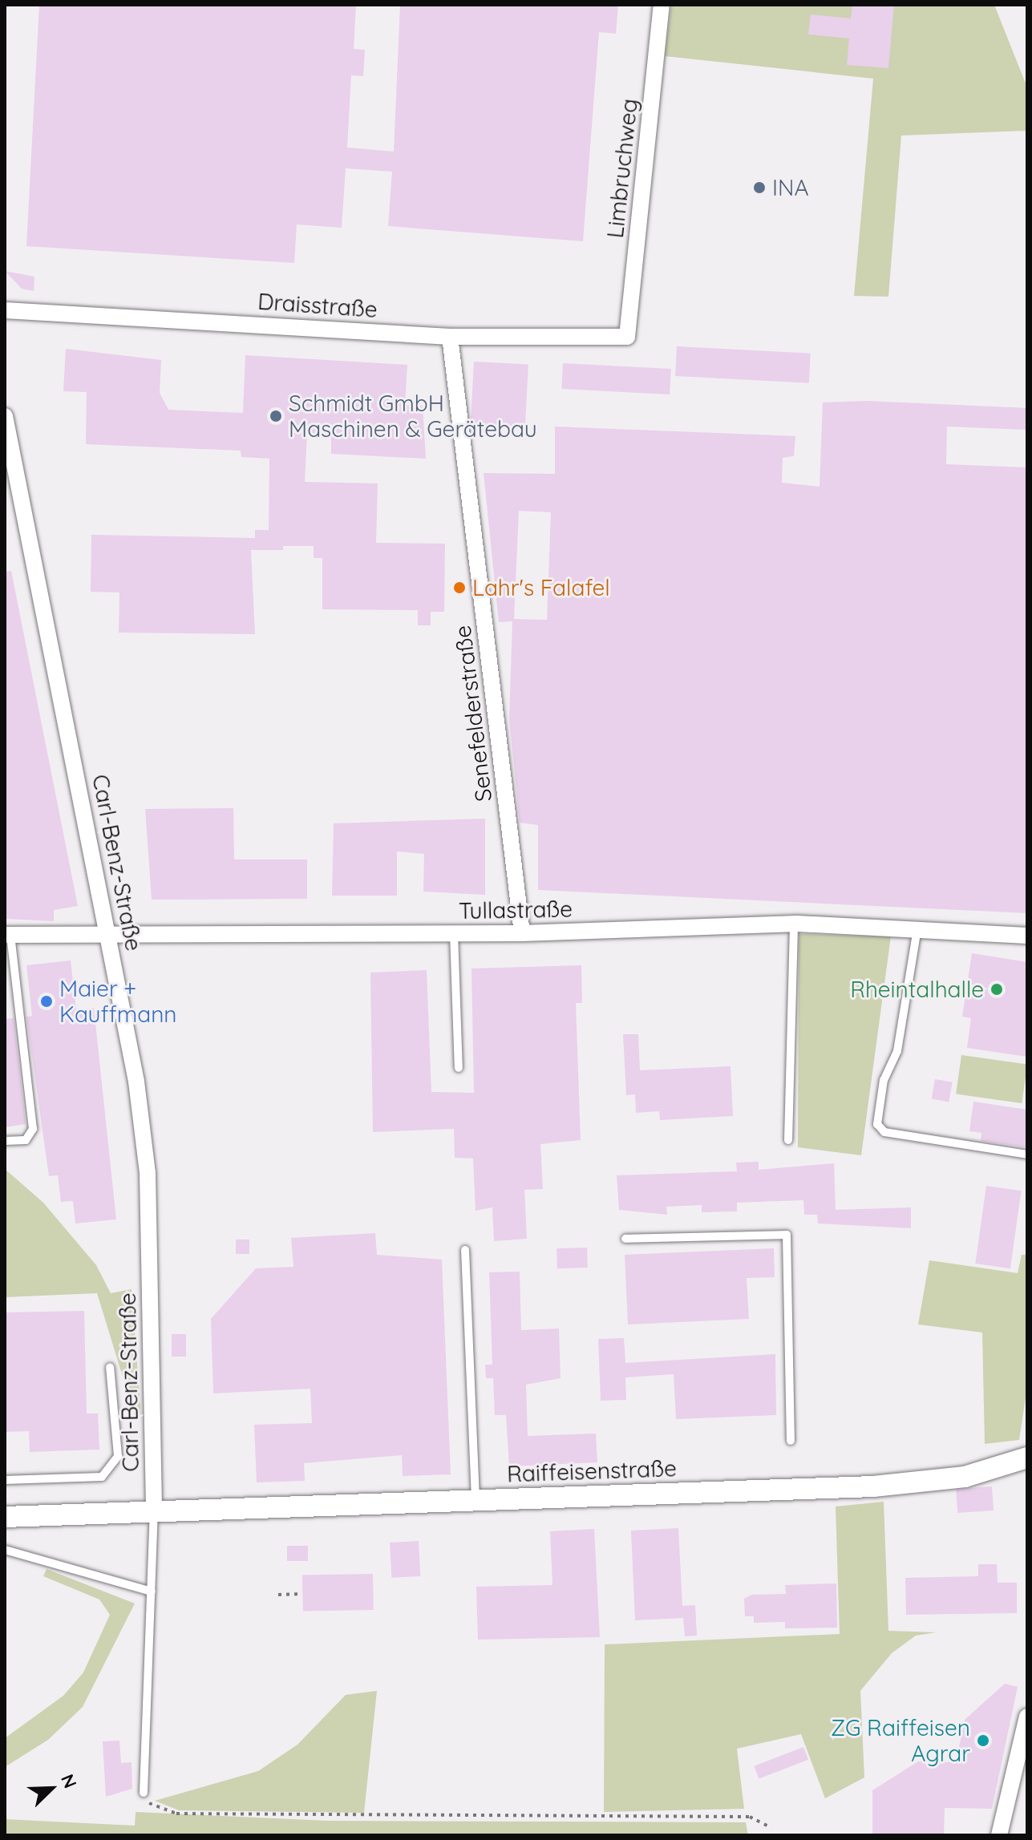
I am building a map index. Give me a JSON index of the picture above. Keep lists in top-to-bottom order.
{
  "streets": {
    "street": [
      "Limbruchweg",
      "Draisstraße",
      "Senefelderstraße",
      "Carl-Benz-Straße",
      "Tullastraße",
      "Raiffeisenstraße"
    ]
  },
  "crossings": [
    ["Limbruchweg", "Draisstraße"],
    ["Draisstraße", "Senefelderstraße"],
    ["Senefelderstraße", "Tullastraße"],
    ["Carl-Benz-Straße", "Tullastraße"],
    ["Carl-Benz-Straße", "Raiffeisenstraße"]
  ],
  "places": [
    "INA",
    "Schmidt GmbH Maschinen & Gerätebau",
    "Lahr's Falafel",
    "Rheintalhalle",
    "Maier + Kauffmann",
    "ZG Raiffeisen Agrar"
  ],
  "north": "top right"
}
